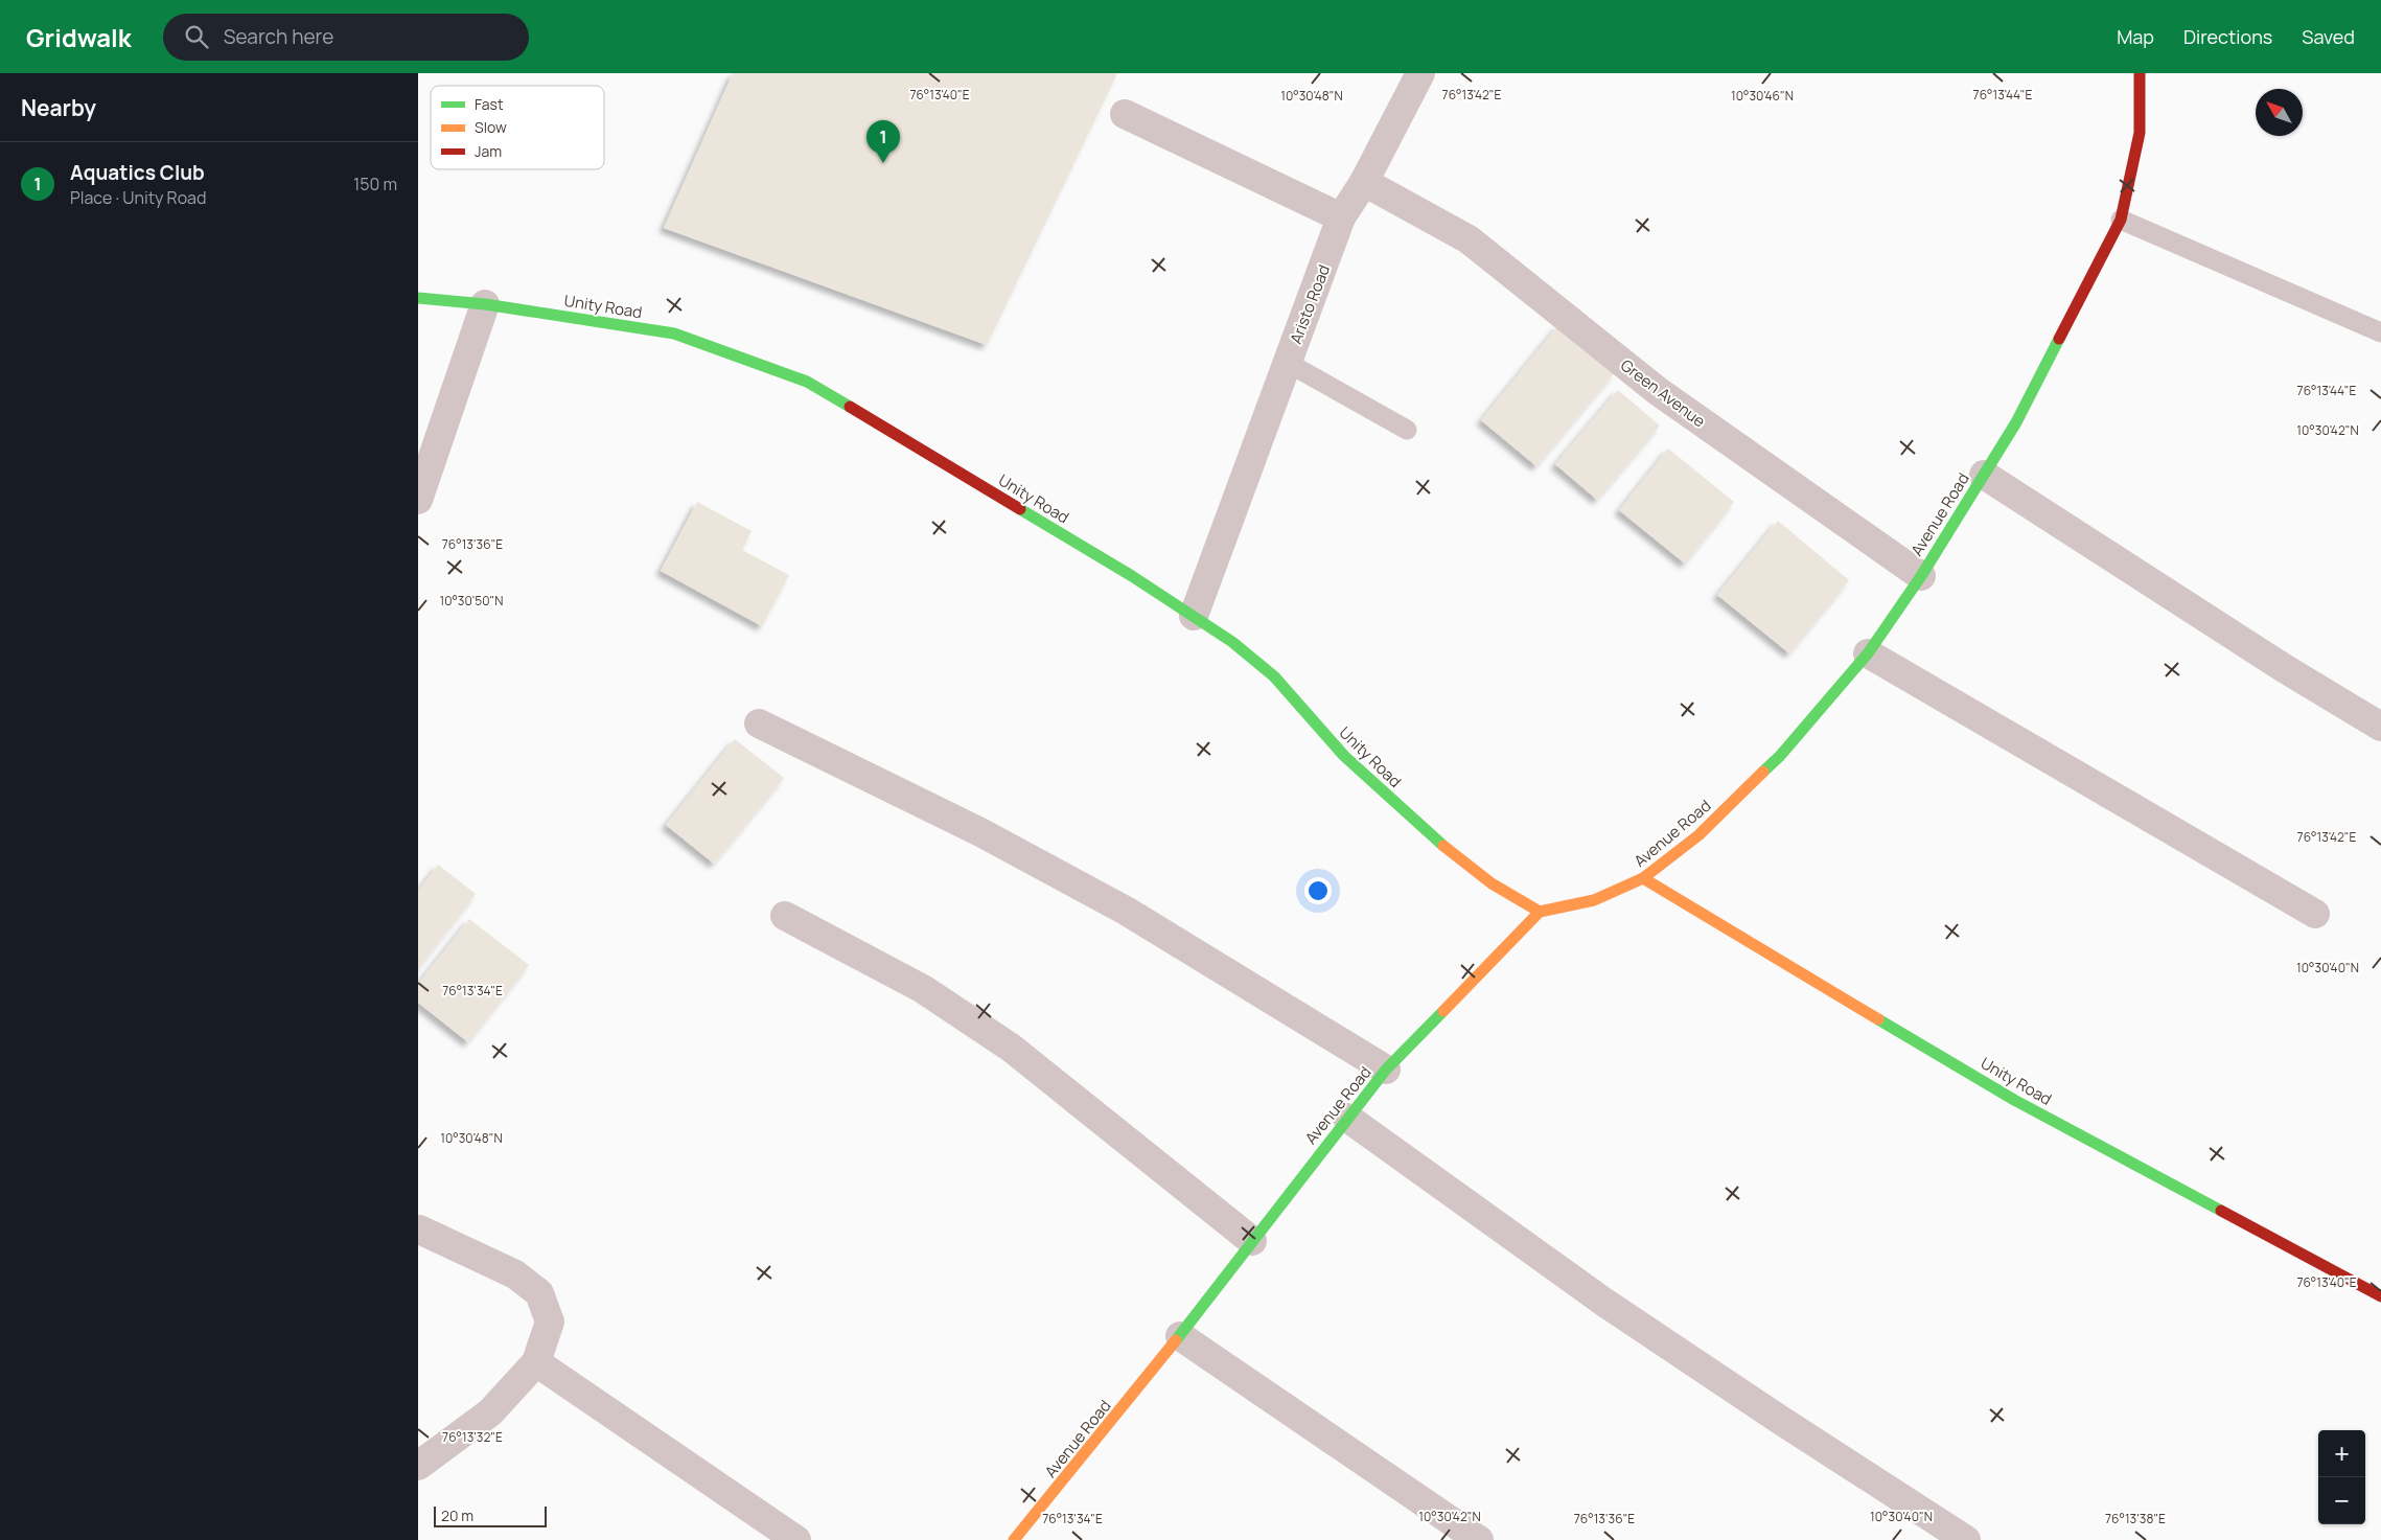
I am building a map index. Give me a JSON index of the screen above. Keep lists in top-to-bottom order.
{
  "streets": {
    "street": [
      "Aristo Road",
      "Unity Road",
      "Green Avenue",
      "Avenue Road"
    ]
  },
  "crossings": [
    ["Aristo Road", "Unity Road"],
    ["Aristo Road", "Green Avenue"],
    ["Unity Road", "Avenue Road"],
    ["Green Avenue", "Avenue Road"]
  ],
  "legend": ["Fast", "Slow", "Jam"],
  "scale_bar": "20 m",
  "north": "top left",
  "page": {
    "header": "Gridwalk",
    "search": "Search here",
    "nav": ["Map", "Directions", "Saved"],
    "heading": "Nearby",
    "pins": "1",
    "list": [
      {
        "mark": "1",
        "name": "Aquatics Club",
        "note": "Place · Unity Road",
        "value": "150 m"
      }
    ],
    "map_buttons": ["+", "−"],
    "scale": "20 m"
  },
  "coordinates": [
    "76°13'40\"E",
    "76°13'42\"E",
    "76°13'44\"E",
    "10°30'48\"N",
    "10°30'46\"N",
    "10°30'42\"N",
    "76°13'36\"E",
    "10°30'50\"N",
    "10°30'40\"N",
    "76°13'34\"E",
    "76°13'32\"E",
    "76°13'38\"E"
  ]
}
